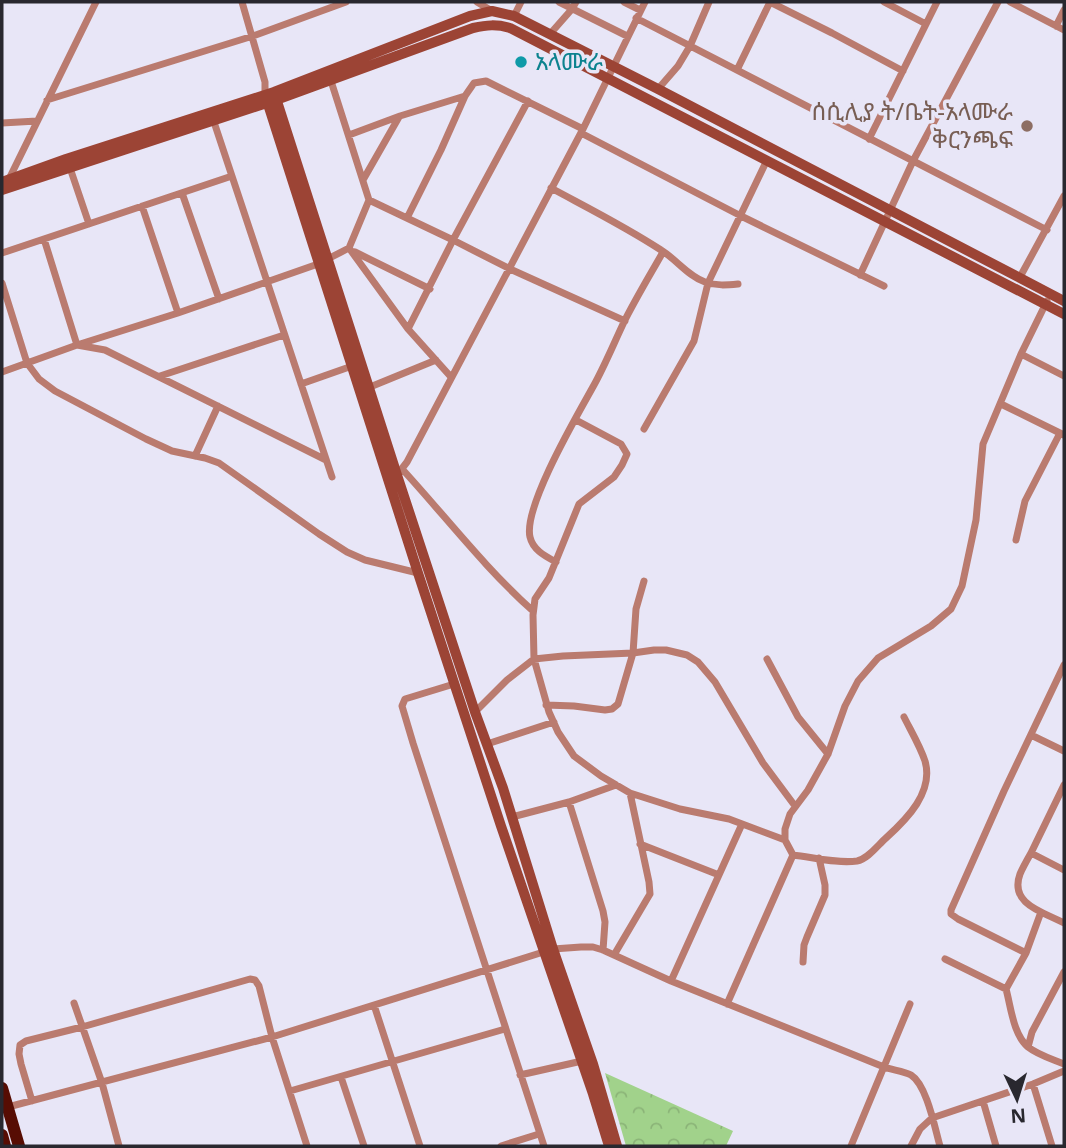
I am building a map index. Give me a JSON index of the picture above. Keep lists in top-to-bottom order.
{
  "places": ["አላሙራ", "ሰሲሊያ ት/ቤት-አላሙራ ቅርንጫፍ"],
  "north": "bottom"
}
